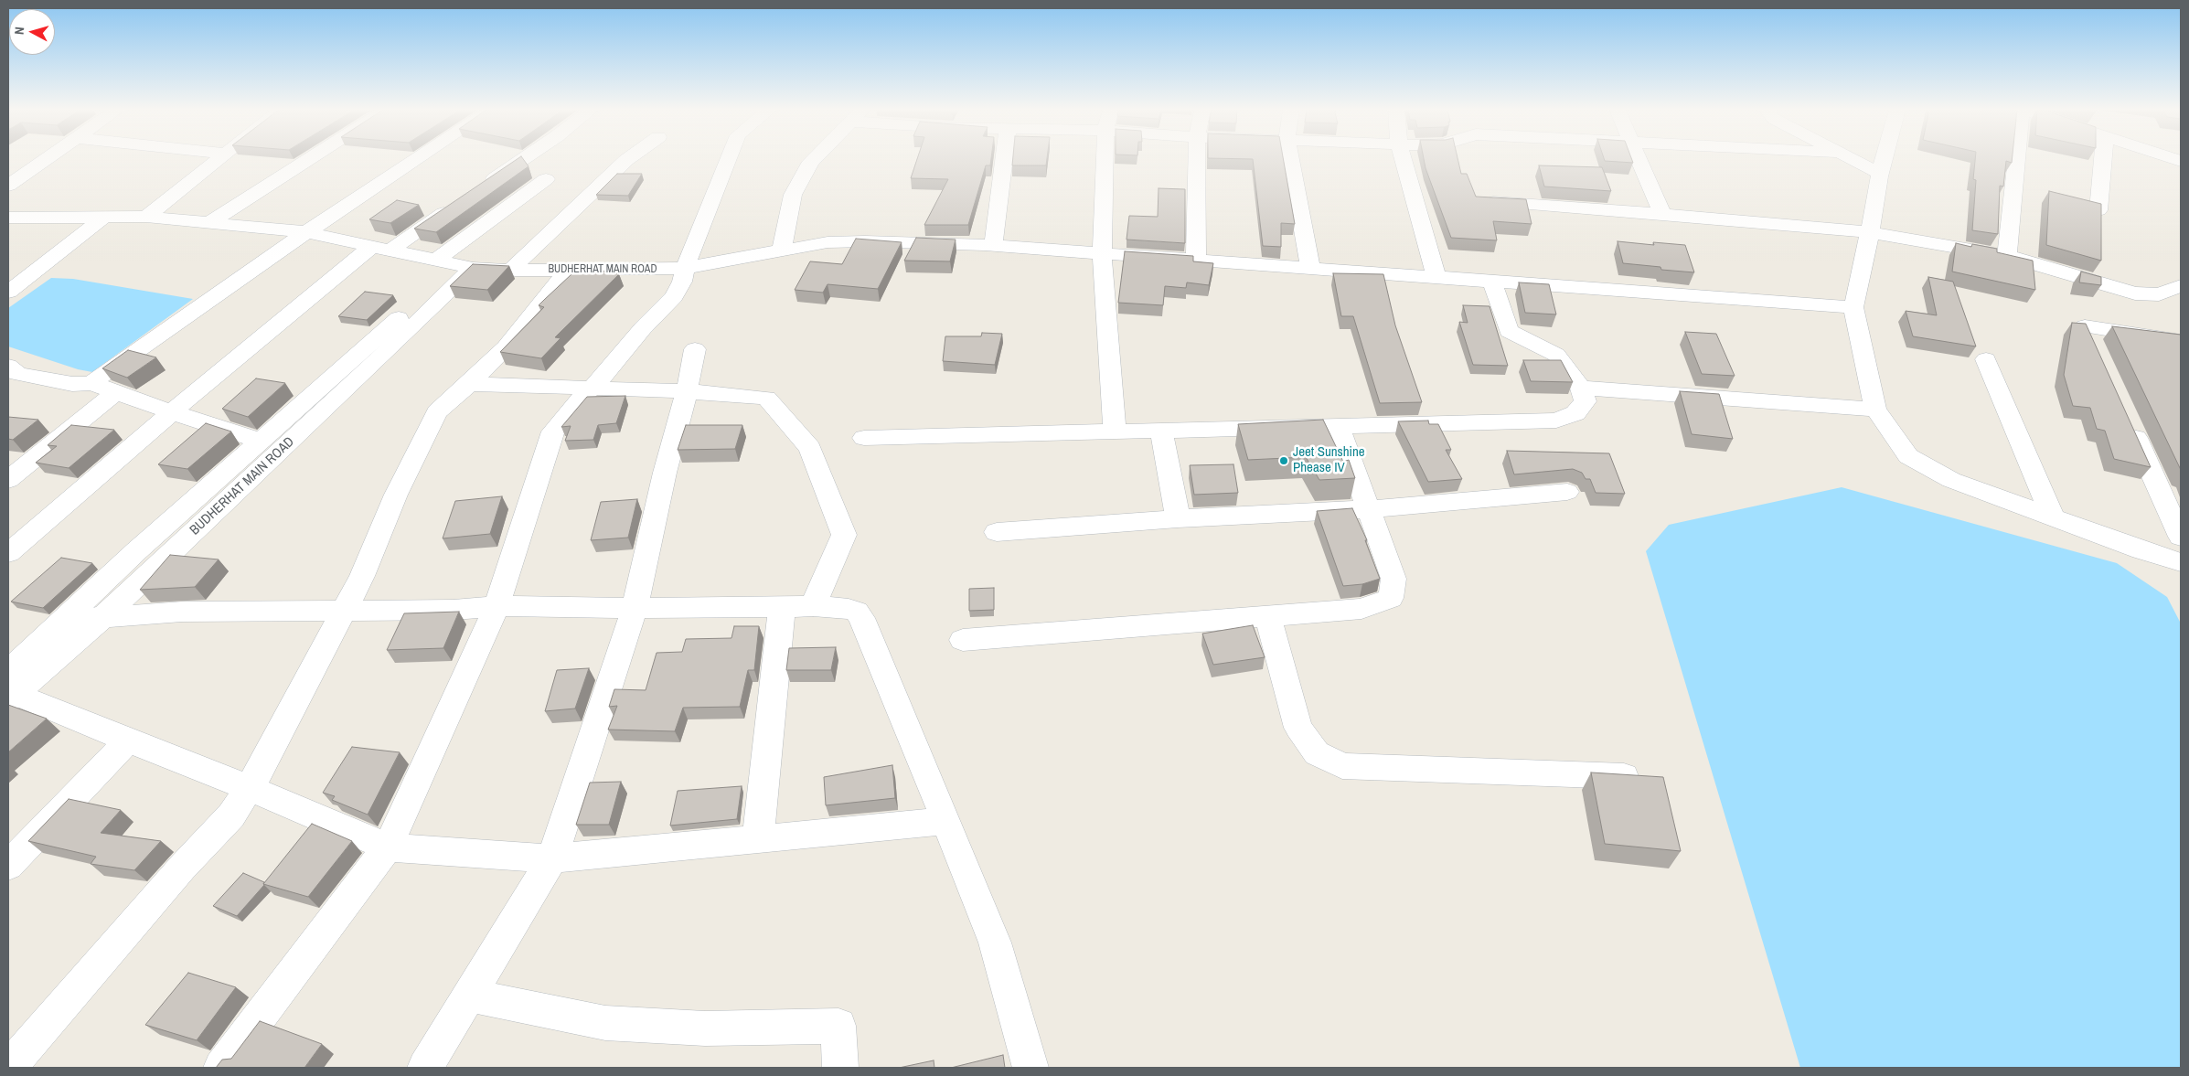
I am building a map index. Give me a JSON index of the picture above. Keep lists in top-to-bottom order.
{
  "streets": {
    "street": ["BUDHERHAT MAIN ROAD"]
  },
  "places": ["Jeet Sunshine Phease IV"],
  "north": "left"
}
